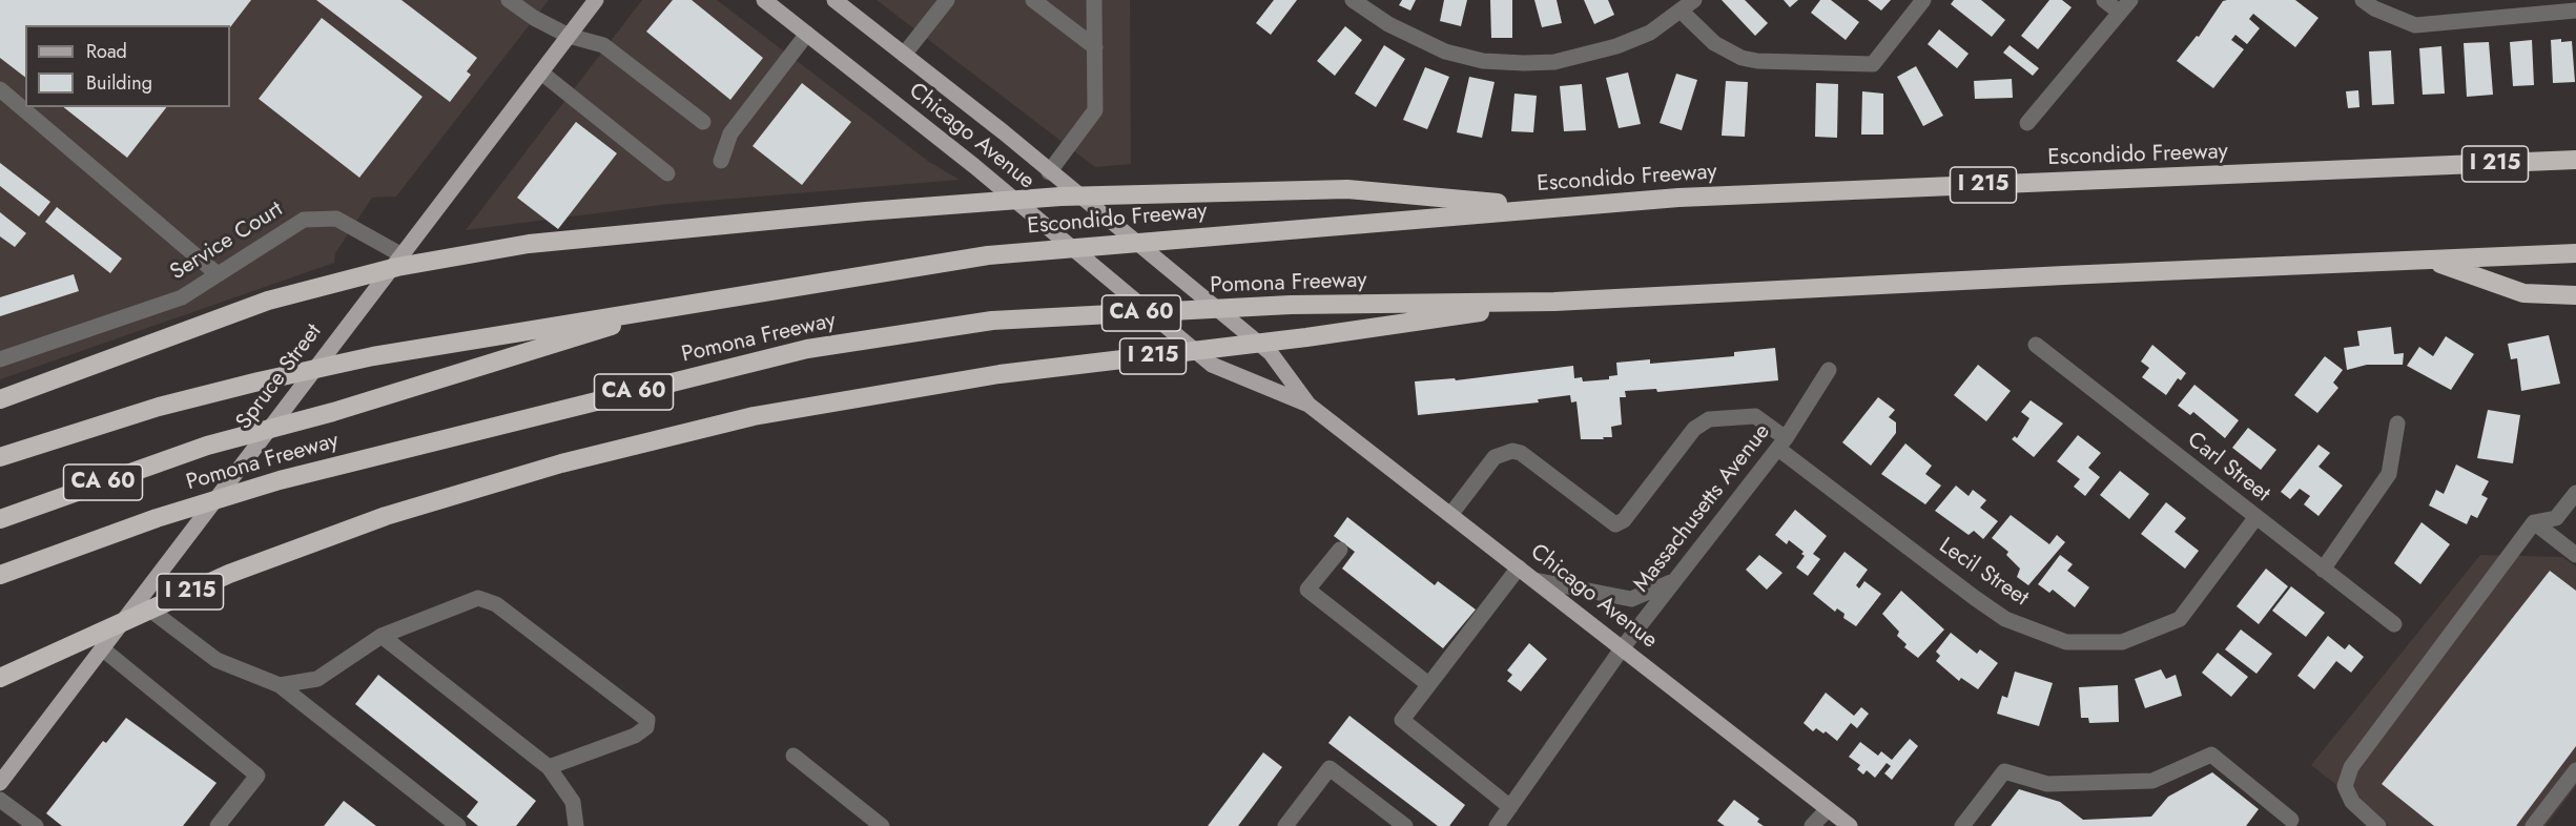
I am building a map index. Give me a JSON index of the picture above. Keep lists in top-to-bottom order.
{
  "streets": {
    "highway": [
      "Escondido Freeway",
      "I 215",
      "Pomona Freeway",
      "CA 60"
    ],
    "main road": ["Chicago Avenue", "Spruce Street"],
    "street": [
      "Service Court",
      "Carl Street",
      "Massachusetts Avenue",
      "Lecil Street"
    ]
  },
  "crossings": [
    ["Chicago Avenue", "Massachusetts Avenue"],
    ["Chicago Avenue", "Lecil Street"],
    ["Escondido Freeway", "I 215"],
    ["Escondido Freeway", "Pomona Freeway"],
    ["I 215", "Pomona Freeway"],
    ["Service Court", "Spruce Street"],
    ["Carl Street", "Lecil Street"],
    ["Massachusetts Avenue", "Lecil Street"]
  ],
  "legend": ["Road", "Building"]
}
